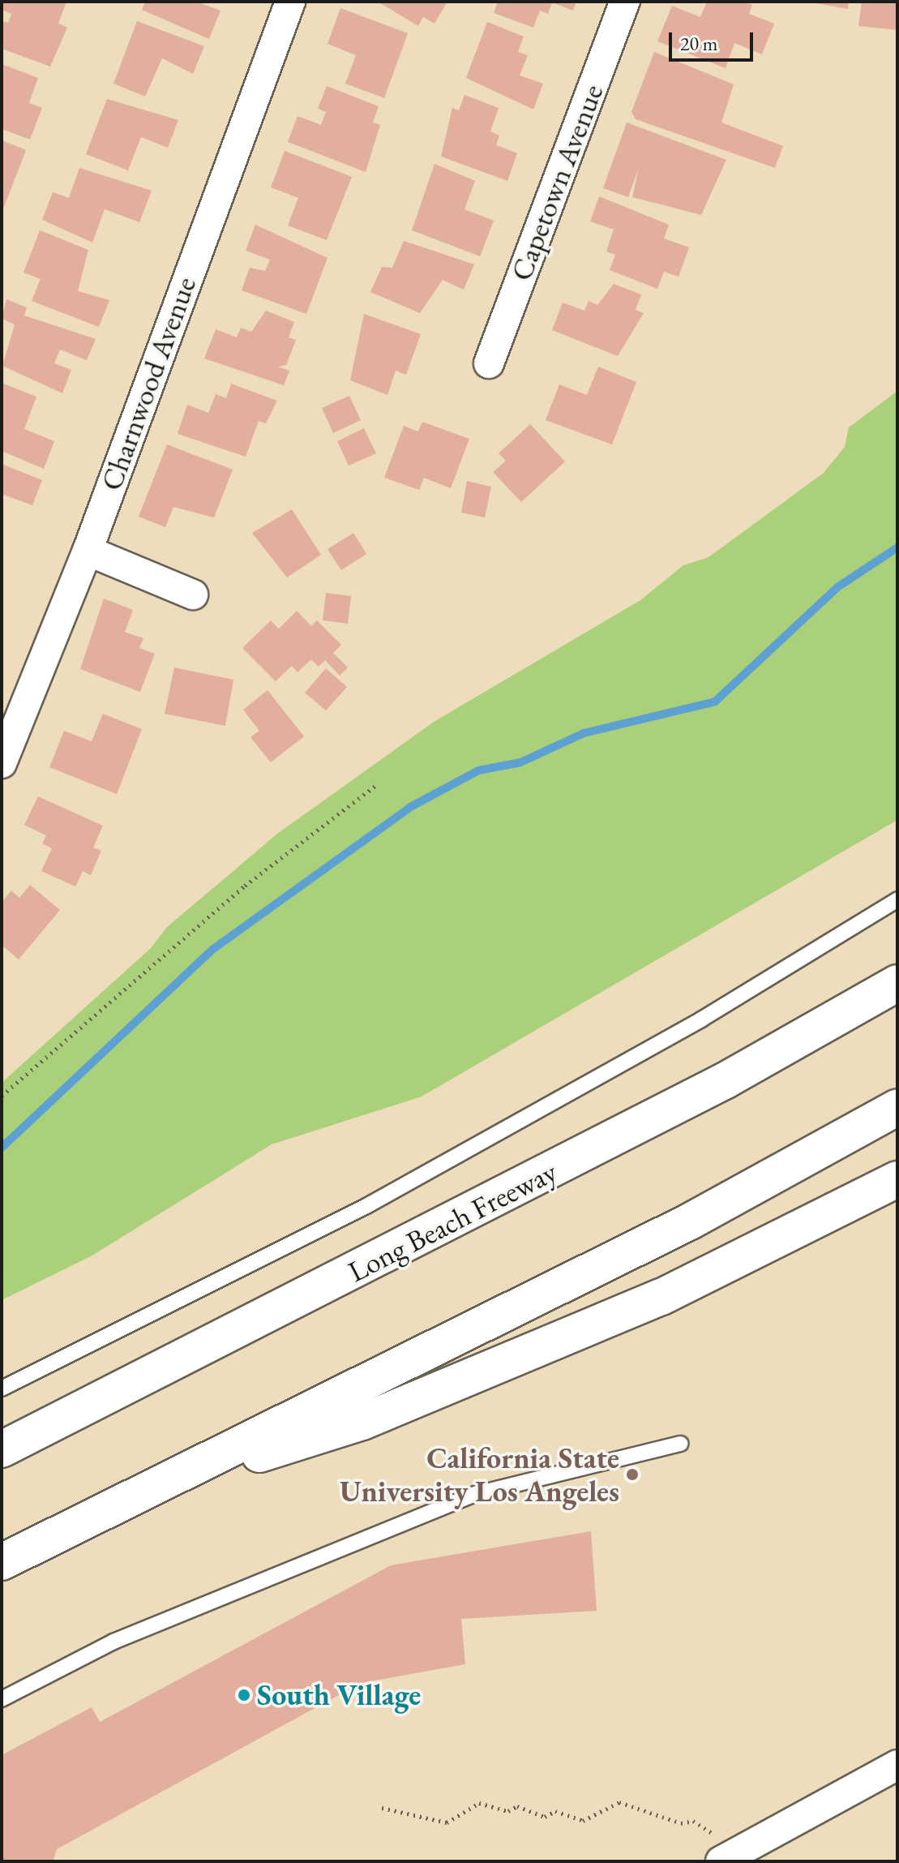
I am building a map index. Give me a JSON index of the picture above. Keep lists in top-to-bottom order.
{
  "streets": {
    "highway": ["Long Beach Freeway"],
    "street": ["Capetown Avenue", "Charnwood Avenue"]
  },
  "places": ["California State University Los Angeles", "South Village"],
  "scale_bar": "20 m"
}
